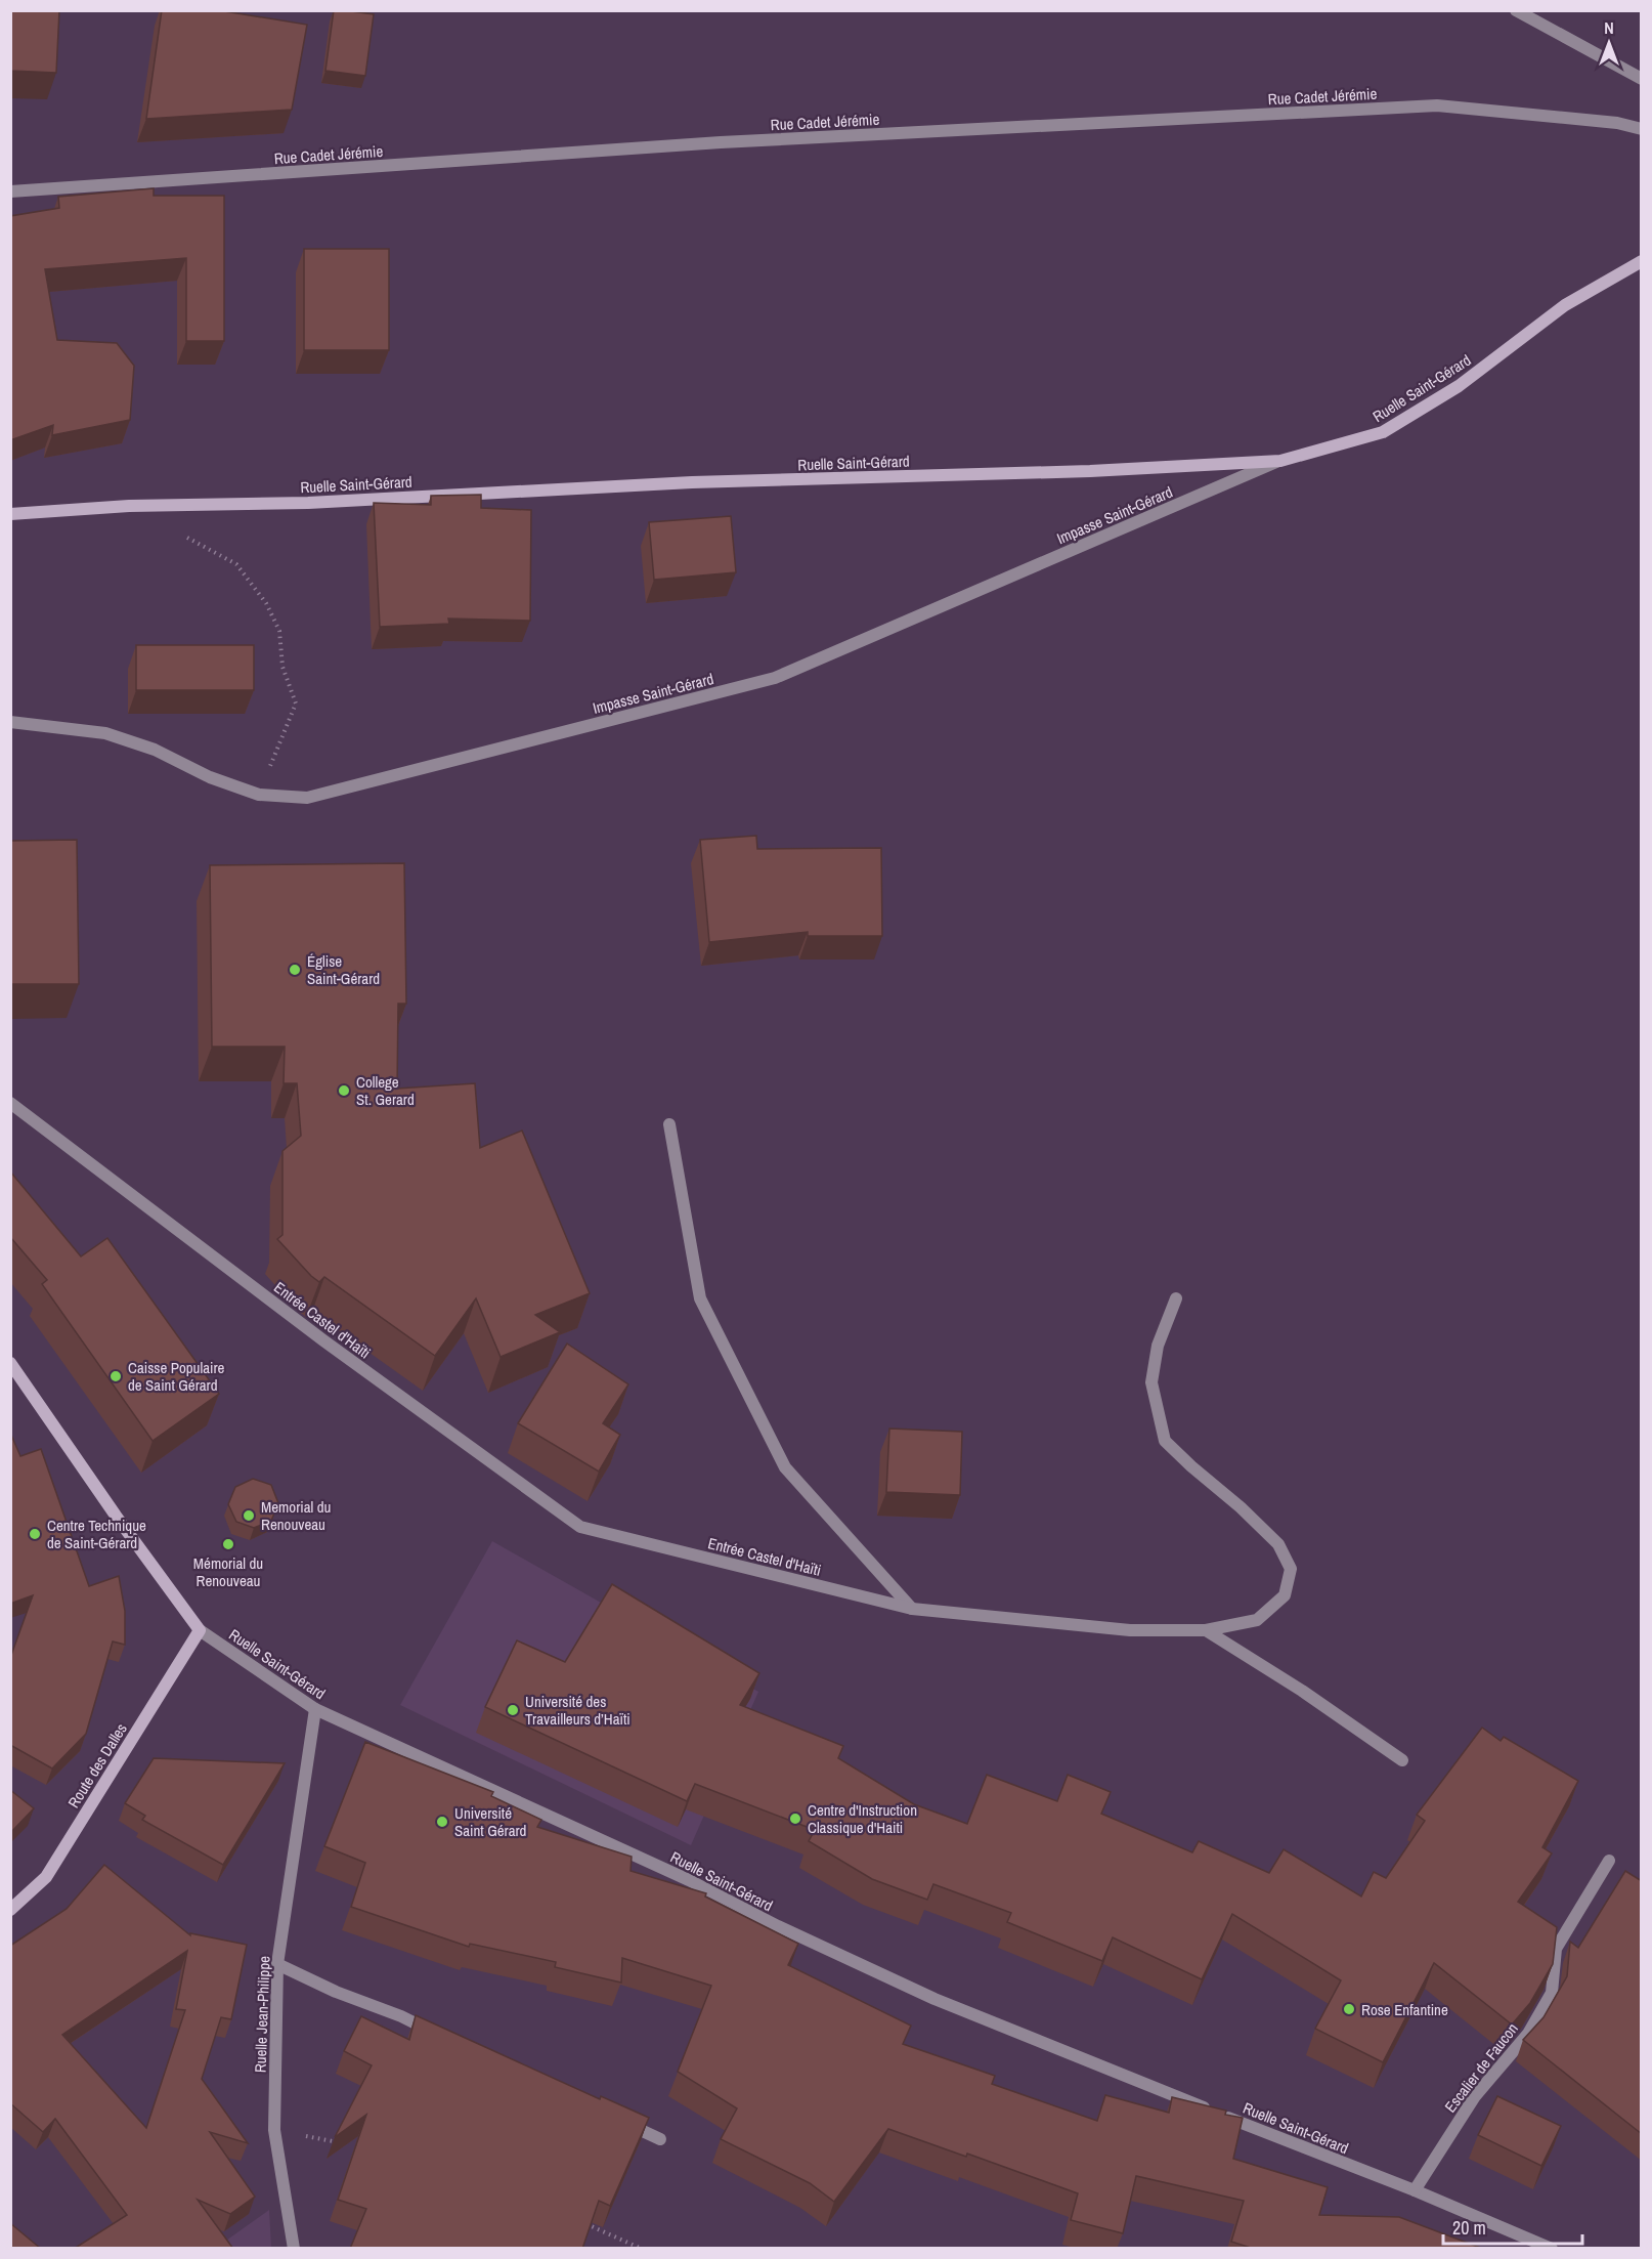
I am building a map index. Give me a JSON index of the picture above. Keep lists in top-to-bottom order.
{
  "streets": {
    "street": [
      "Rue Cadet Jérémie",
      "Ruelle Saint-Gérard",
      "Impasse Saint-Gérard",
      "Entrée Castel d'Haïti",
      "Route des Dalles",
      "Ruelle Jean-Philippe",
      "Escalier de Faucon"
    ]
  },
  "crossings": [
    ["Ruelle Saint-Gérard", "Impasse Saint-Gérard"],
    ["Ruelle Saint-Gérard", "Route des Dalles"],
    ["Ruelle Saint-Gérard", "Ruelle Jean-Philippe"],
    ["Ruelle Saint-Gérard", "Escalier de Faucon"]
  ],
  "places": [
    "Église Saint-Gérard",
    "College St. Gerard",
    "Caisse Populaire de Saint Gérard",
    "Memorial du Renouveau",
    "Centre Technique de Saint-Gérard",
    "Mémorial du Renouveau",
    "Université des Travailleurs d’Haïti",
    "Centre d'Instruction Classique d'Haiti",
    "Université Saint Gérard",
    "Rose Enfantine"
  ],
  "scale_bar": "20 m",
  "north": "top"
}
